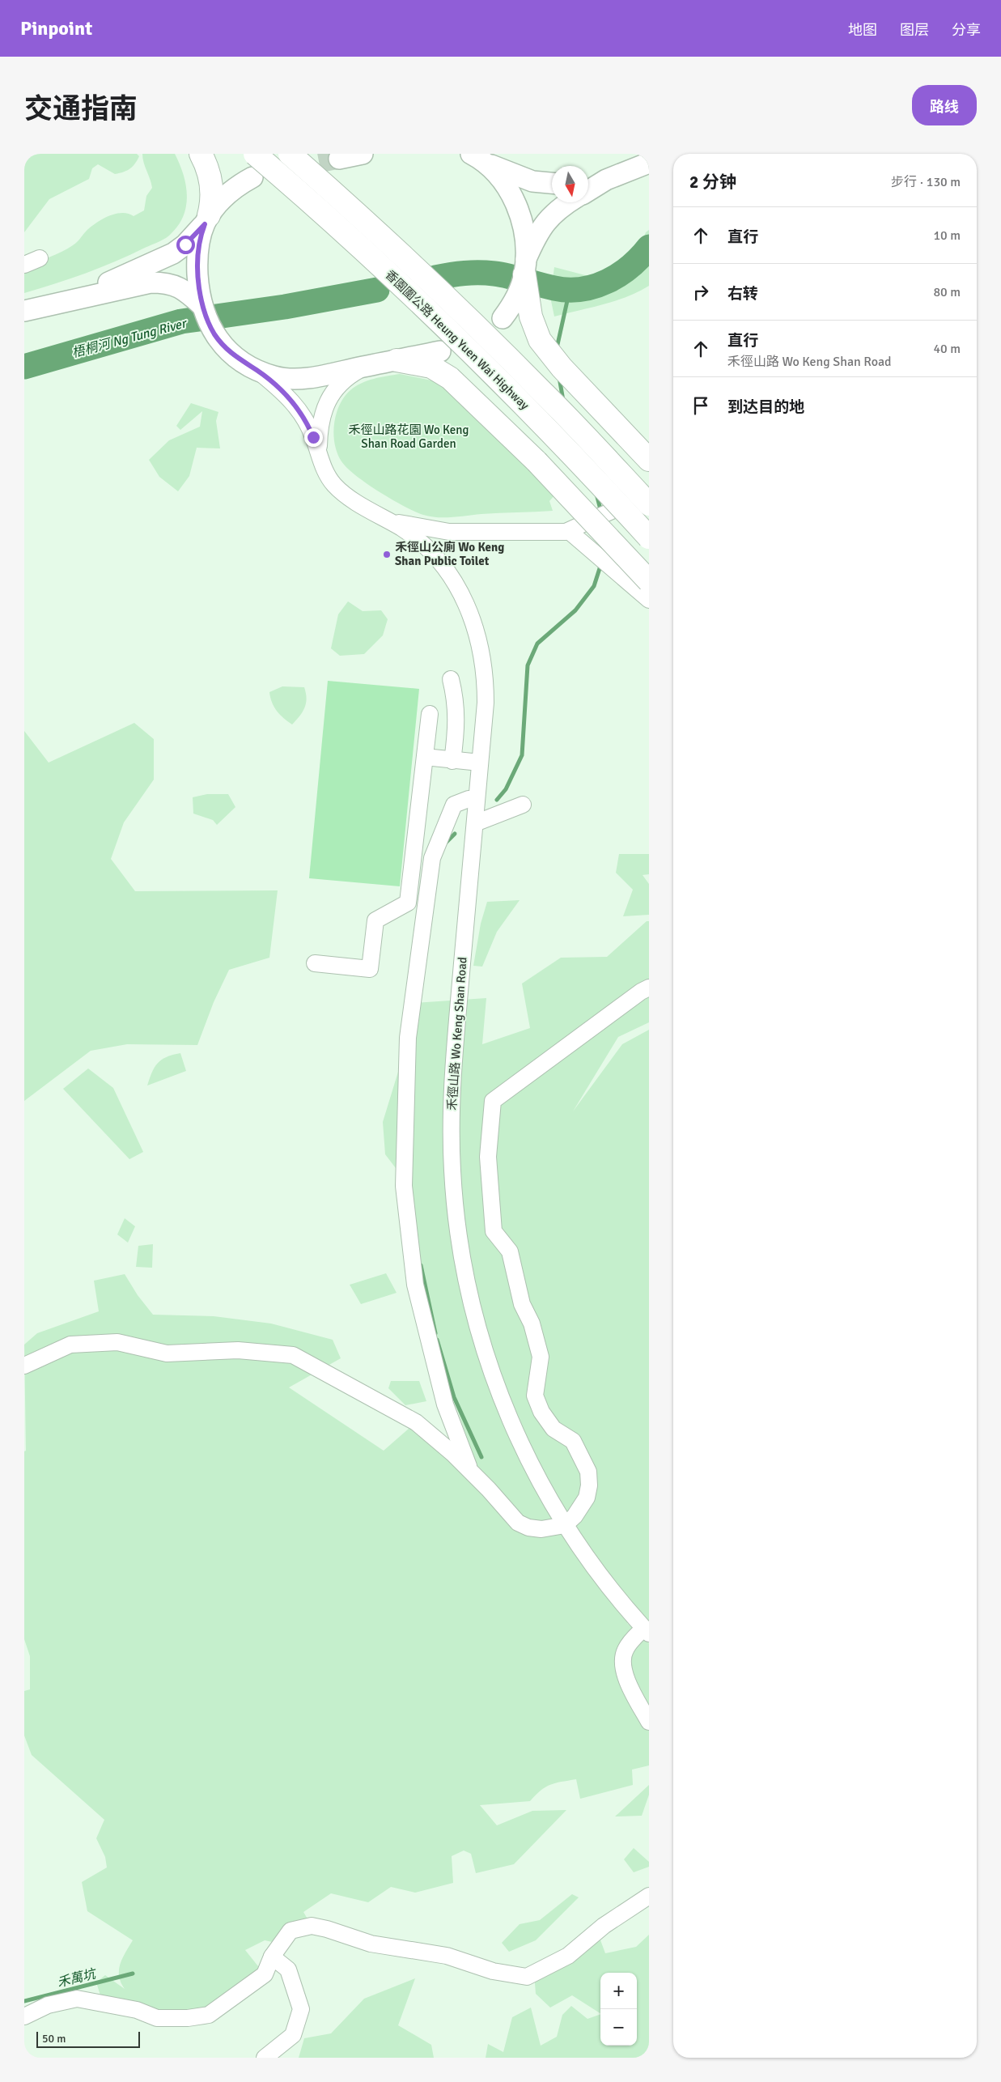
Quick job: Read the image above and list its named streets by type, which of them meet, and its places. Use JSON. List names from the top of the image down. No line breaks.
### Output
{"streets":{"highway":["香園圍公路 Heung Yuen Wai Highway"],"street":["禾徑山路 Wo Keng Shan Road"]},"water":["梧桐河 Ng Tung River","禾萬坑"],"parks":["禾徑山路花園 Wo Keng Shan Road Garden"],"places":["禾徑山公廁 Wo Keng Shan Public Toilet"],"scale_bar":"50 m","north":"bottom","page":{"header":"Pinpoint","nav":["地图","图层","分享"],"title":"交通指南","buttons":"路线","heading":["2 分钟","步行 · 130 m"],"list":[["直行","10 m"],["右转","80 m"],["直行","禾徑山路 Wo Keng Shan Road","40 m"],"到达目的地"],"map_buttons":["+","−"],"scale":"50 m"}}
